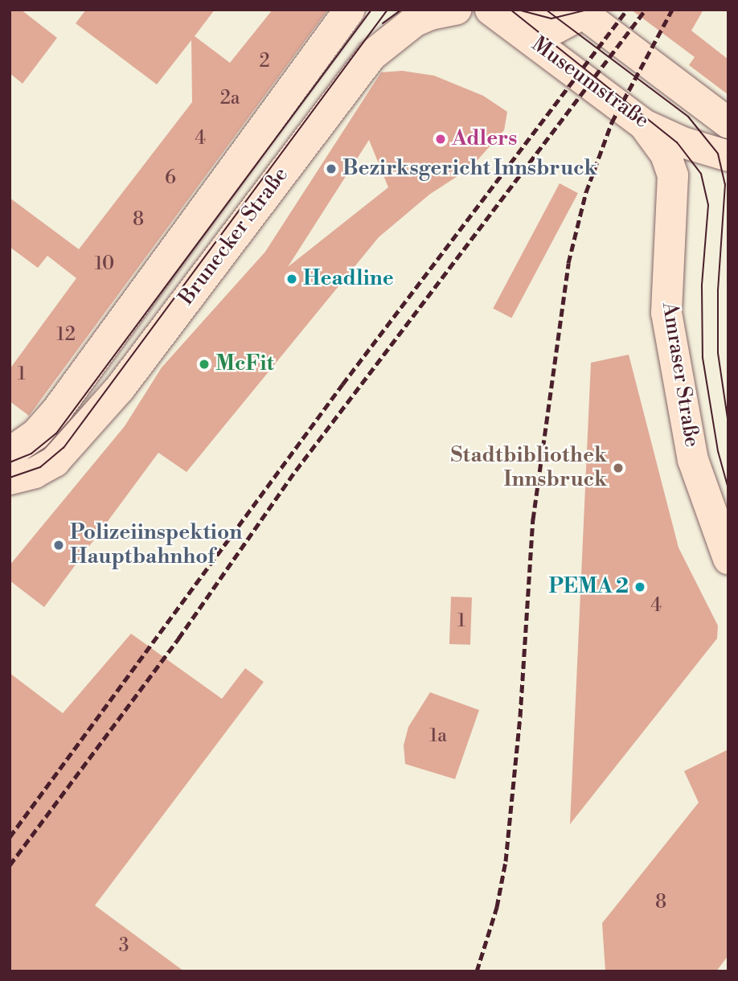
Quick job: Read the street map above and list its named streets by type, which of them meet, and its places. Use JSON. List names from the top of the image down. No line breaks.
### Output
{"streets":{"street":["Museumstraße","Brunecker Straße","Amraser Straße"]},"crossings":[["Museumstraße","Amraser Straße"]],"places":["Adlers","Bezirksgericht Innsbruck","Headline","McFit","Stadtbibliothek Innsbruck","Polizeiinspektion Hauptbahnhof","PEMA 2"],"house_numbers":["2","2a","4","6","8","10","12","1","4","1","1a","8","3"]}
